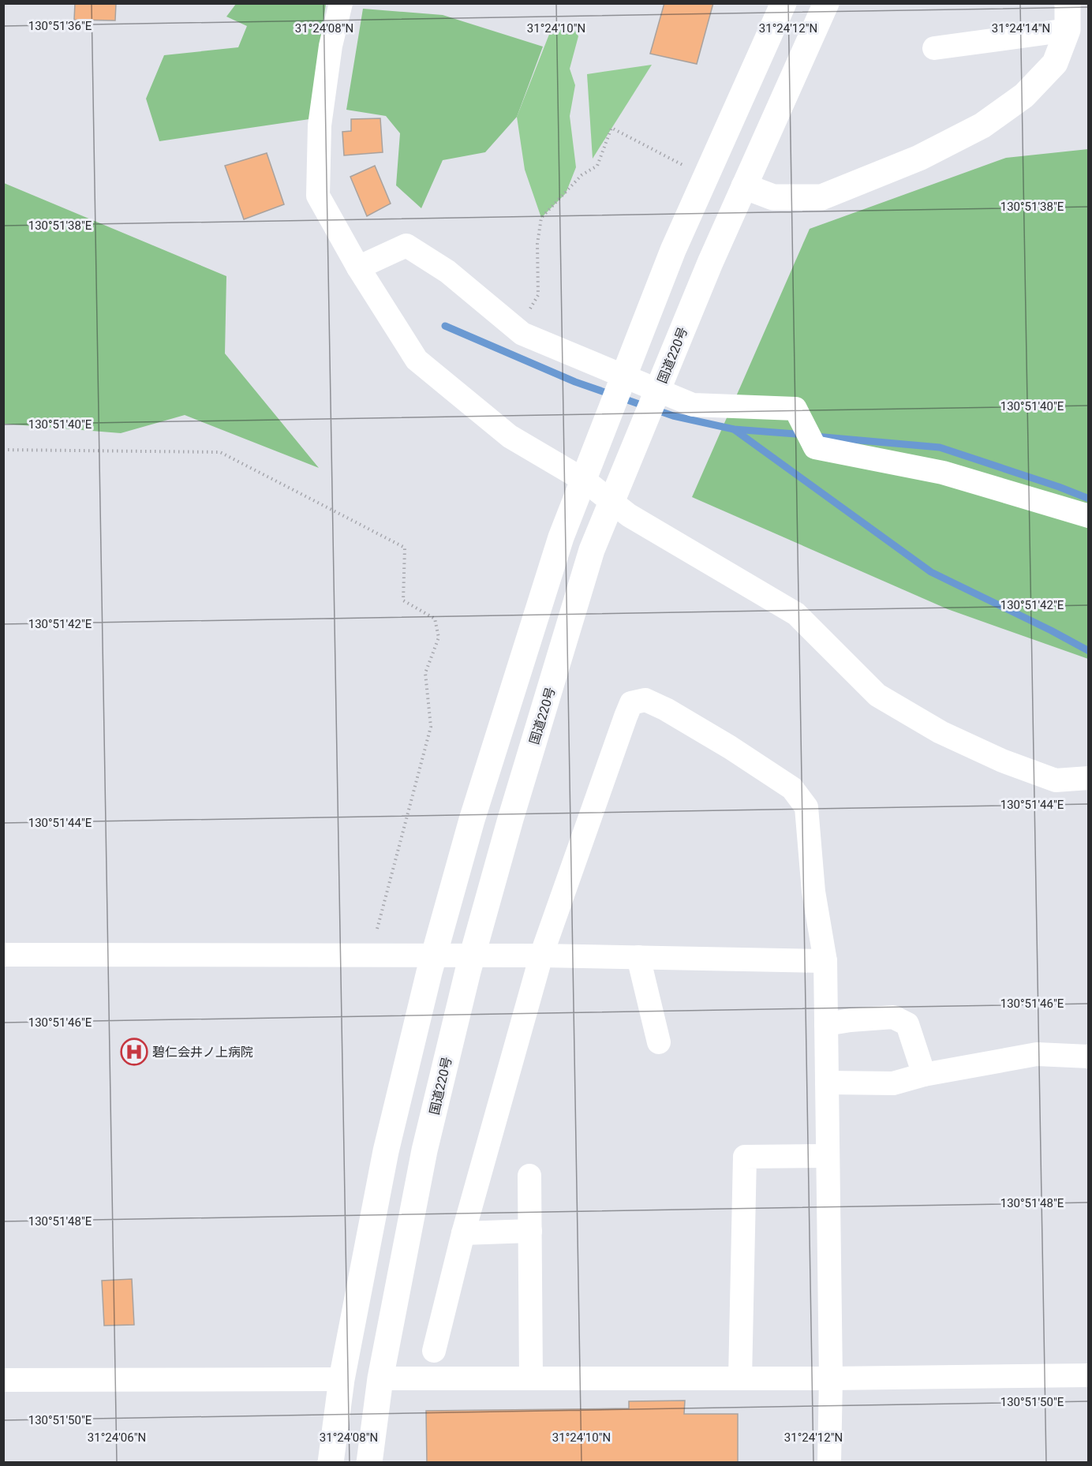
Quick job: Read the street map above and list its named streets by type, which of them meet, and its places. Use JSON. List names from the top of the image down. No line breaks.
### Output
{"streets":{"main road":["国道220号"]},"places":{"hospital":["碧仁会井ノ上病院"]},"coordinates":["130°51'36\"E","31°24'08\"N","31°24'10\"N","31°24'12\"N","31°24'14\"N","130°51'38\"E","130°51'40\"E","130°51'42\"E","130°51'44\"E","130°51'46\"E","130°51'48\"E","130°51'50\"E","31°24'06\"N"]}
